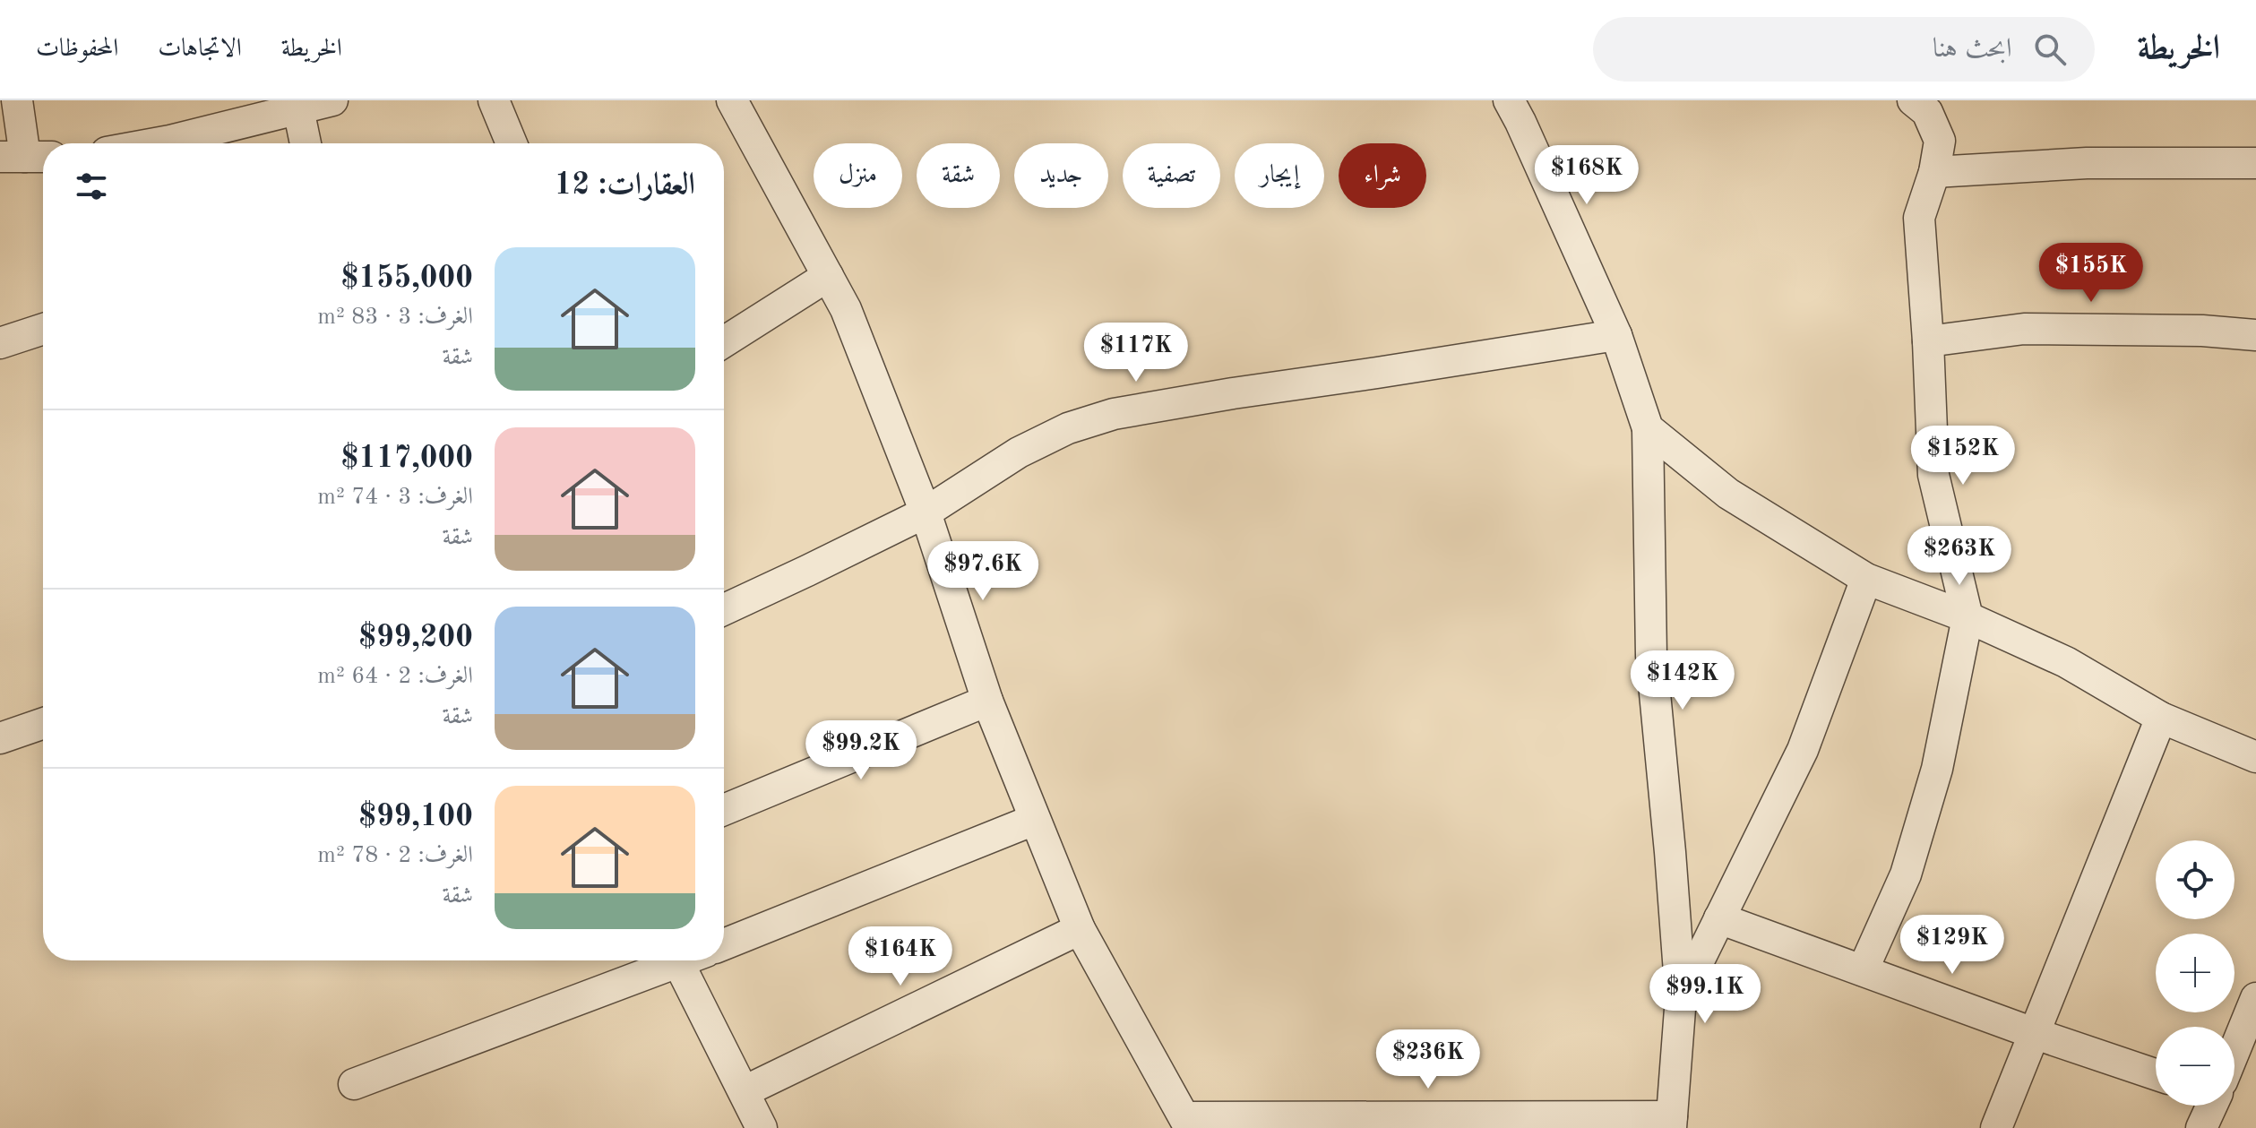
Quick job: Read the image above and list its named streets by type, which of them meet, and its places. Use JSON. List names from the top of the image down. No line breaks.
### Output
{"page":{"header":"الخريطة","search":"ابحث هنا","nav":["الخريطة","الاتجاهات","المحفوظات"],"chip":["شراء","إيجار","تصفية","جديد","شقة","منزل"],"heading":"العقارات: 12","price":["$168K","$155K","$117K","$152K","$263K","$97.6K","$142K","$99.2K","$129K","$164K","$99.1K","$236K"],"list":[{"name":"$155,000","note":"الغرف: 3 · 83 m² · شقة"},{"name":"$117,000","note":"الغرف: 3 · 74 m² · شقة"},{"name":"$99,200","note":"الغرف: 2 · 64 m² · شقة"},{"name":"$99,100","note":"الغرف: 2 · 78 m² · شقة"}],"map_buttons":["+","−"]}}
